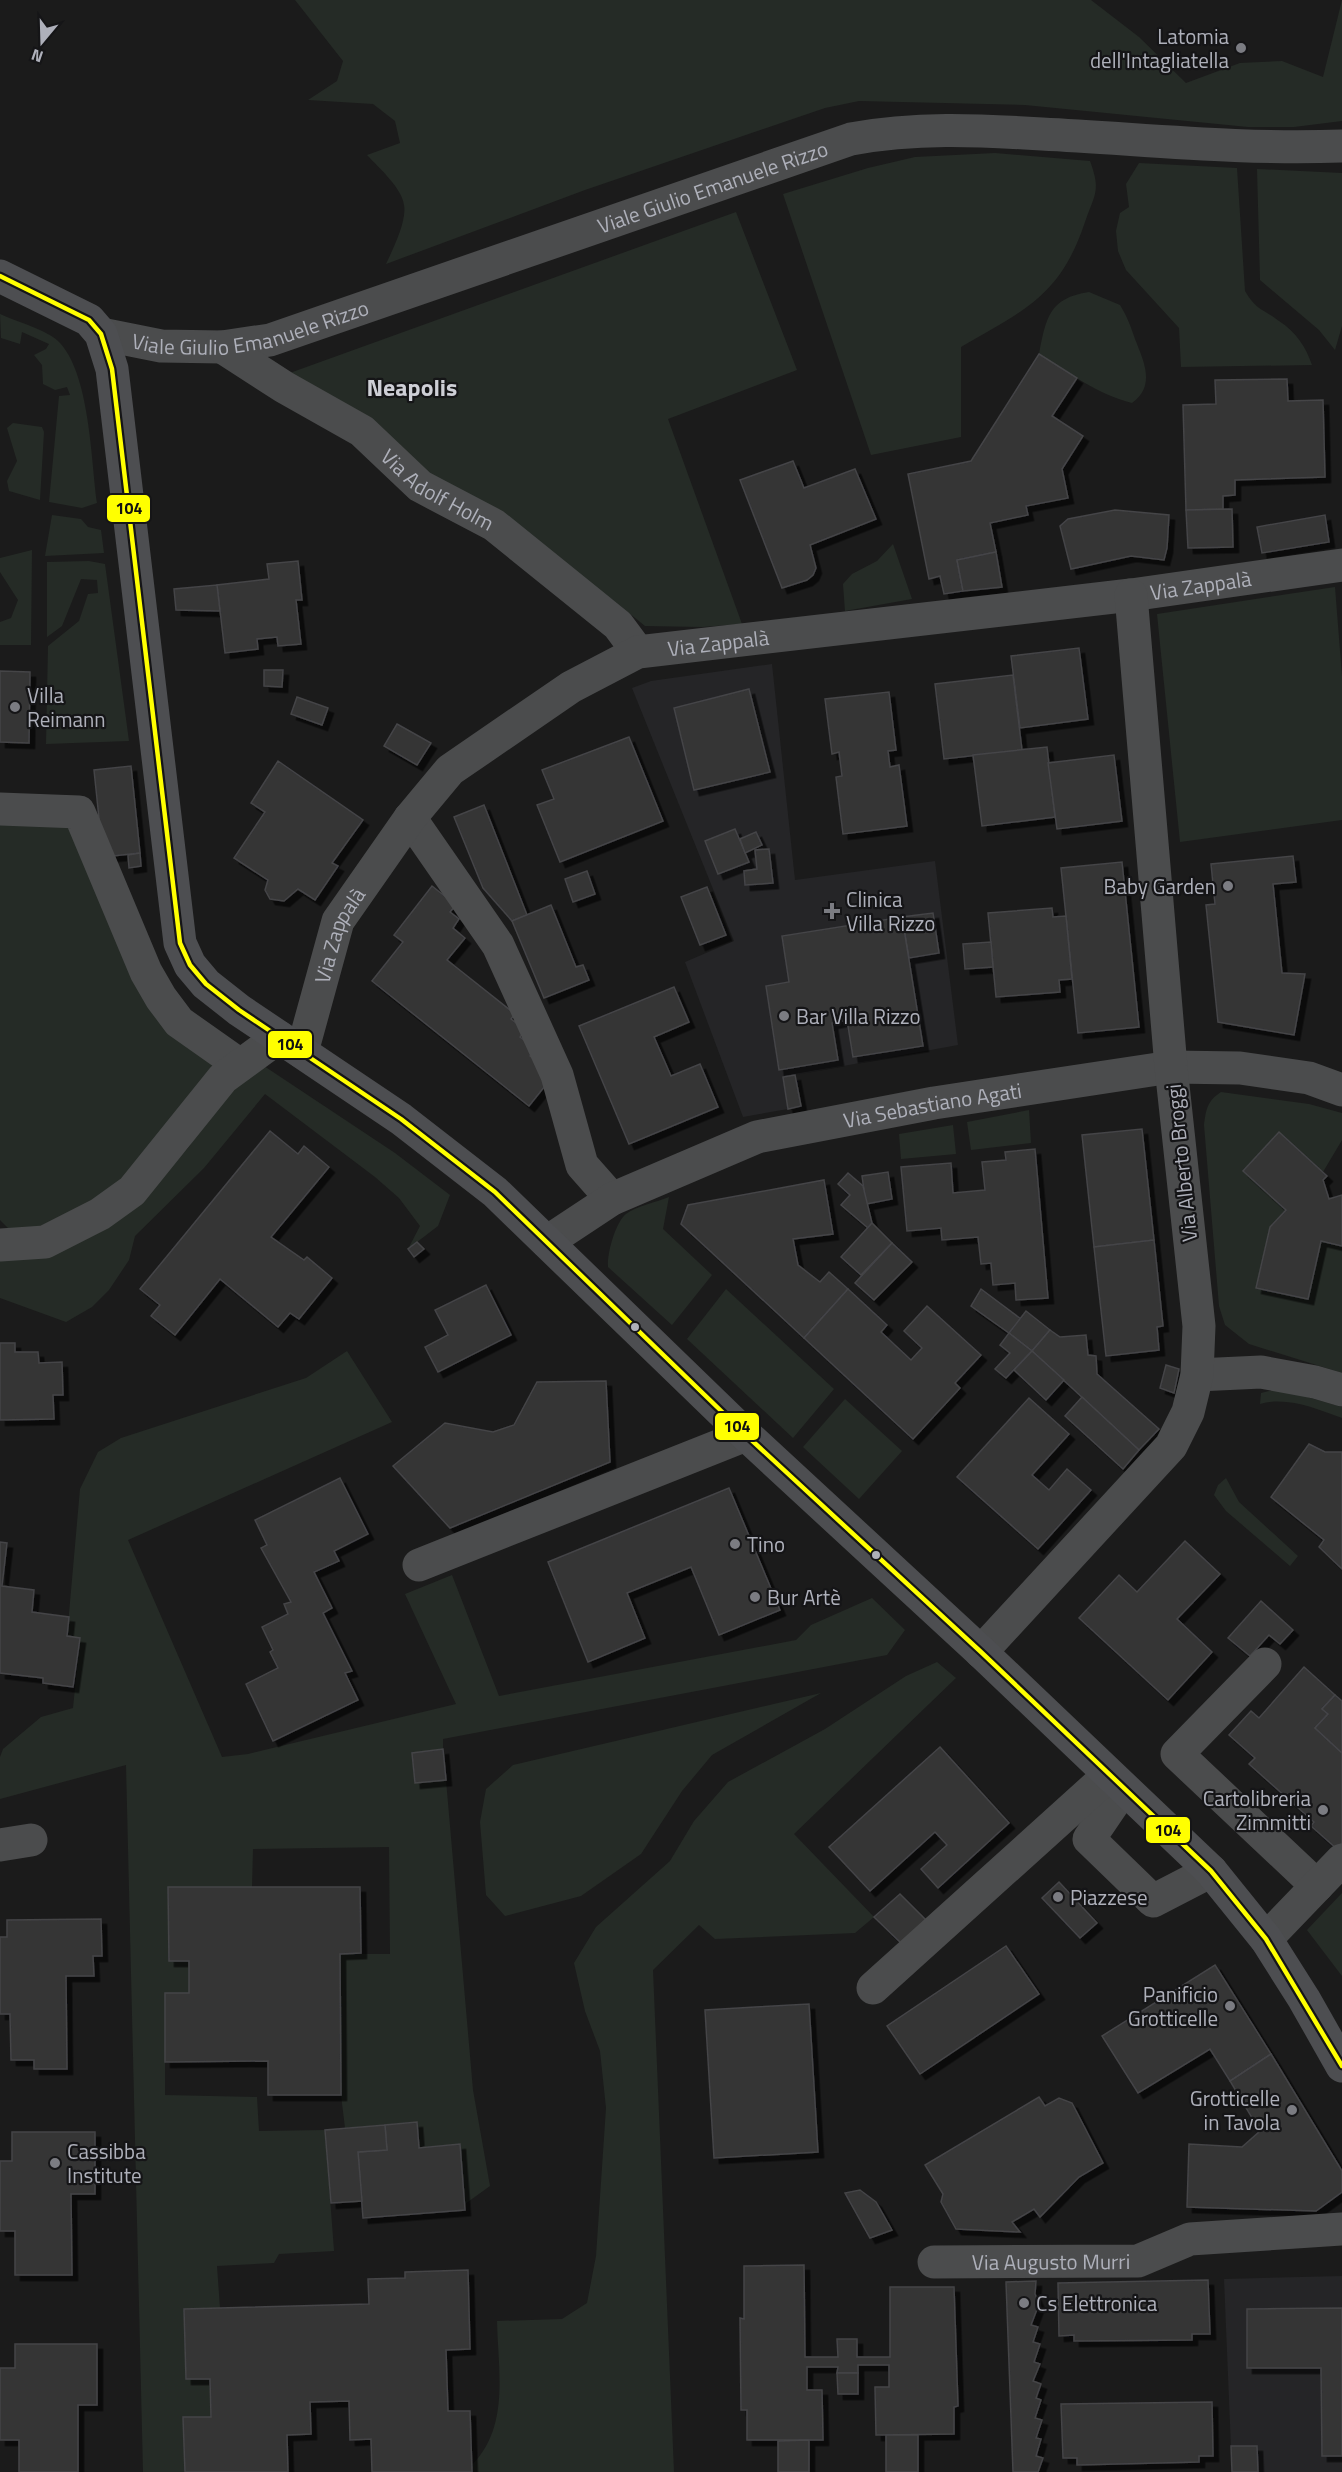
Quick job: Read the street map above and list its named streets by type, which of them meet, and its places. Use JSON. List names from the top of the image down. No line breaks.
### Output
{"streets":{"street":["Viale Giulio Emanuele Rizzo","Via Adolf Holm","Via Zappalà","Via Sebastiano Agati","Via Alberto Broggi","Via Augusto Murri"]},"crossings":[["Viale Giulio Emanuele Rizzo","Via Adolf Holm"],["Via Adolf Holm","Via Zappalà"],["Via Zappalà","Via Alberto Broggi"],["Via Sebastiano Agati","Via Alberto Broggi"]],"districts":["Neapolis"],"places":{"other":["Latomia dell'Intagliatella","Villa Reimann","Baby Garden","Bar Villa Rizzo","Tino","Bur Artè","Cartolibreria Zimmitti","Piazzese","Panificio Grotticelle","Grotticelle in Tavola","Cassibba Institute","Cs Elettronica"],"health":["Clinica Villa Rizzo"]},"lines":["transit line 104"],"north":"bottom"}
